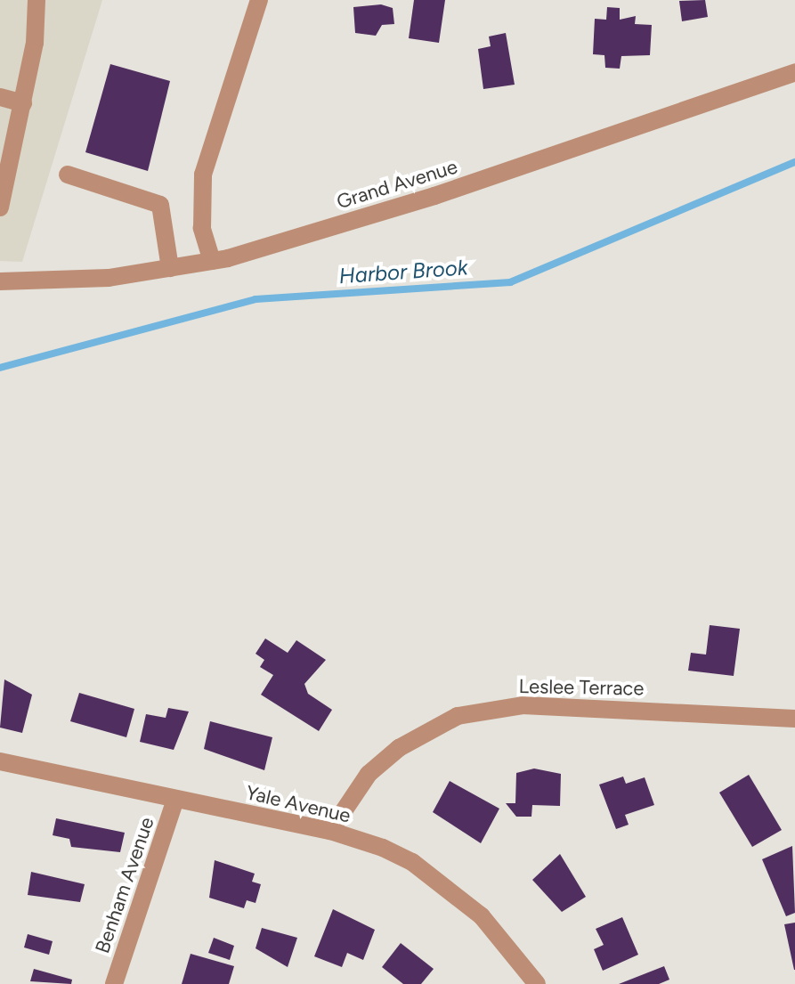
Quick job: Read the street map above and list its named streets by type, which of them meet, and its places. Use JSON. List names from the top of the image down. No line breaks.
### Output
{"streets":{"street":["Grand Avenue","Leslee Terrace","Yale Avenue","Benham Avenue"]},"crossings":[["Leslee Terrace","Yale Avenue"],["Yale Avenue","Benham Avenue"]],"water":["Harbor Brook"]}
